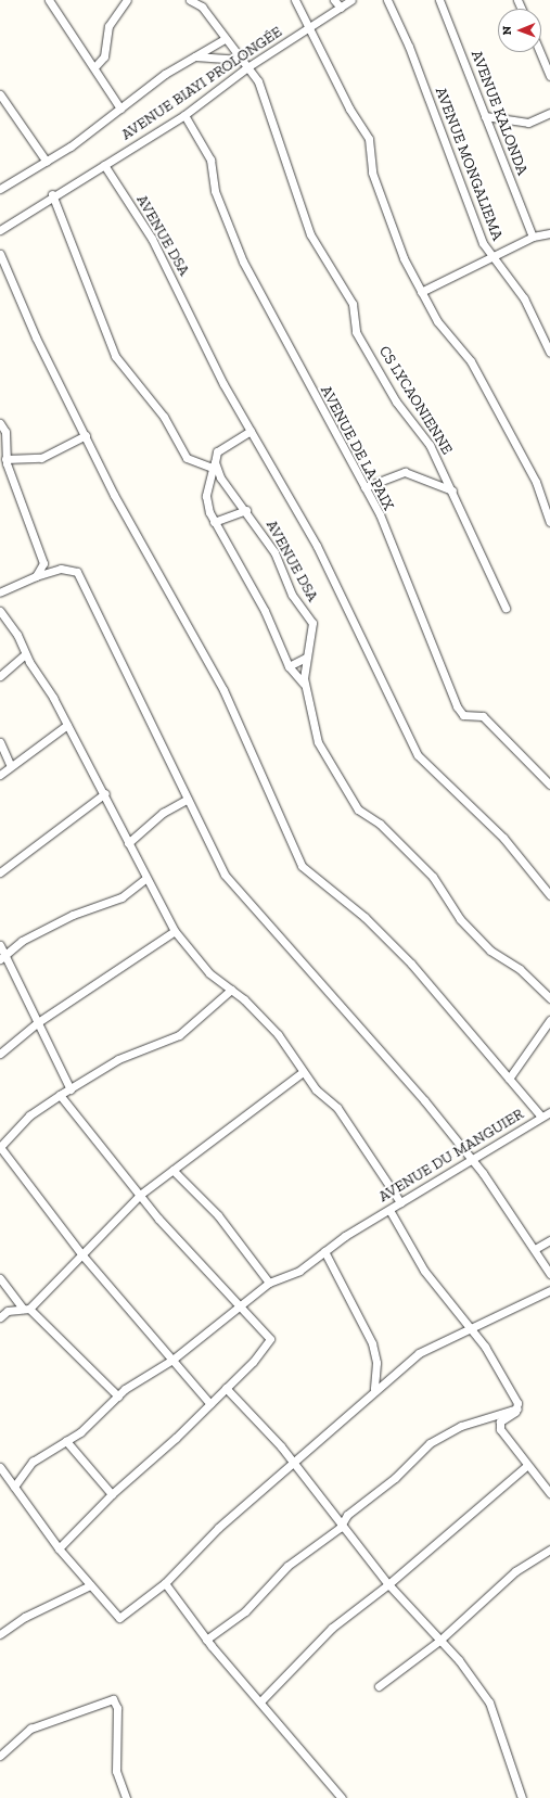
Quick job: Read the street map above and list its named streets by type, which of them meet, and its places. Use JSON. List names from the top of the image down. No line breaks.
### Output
{"streets":{"street":["AVENUE BIAYI PROLONGÉE","AVENUE KALONDA","AVENUE MONGALIEMA","AVENUE DSA","CS LYCAONIENNE","AVENUE DE LA PAIX","AVENUE DU MANGUIER"]},"crossings":[["AVENUE BIAYI PROLONGÉE","AVENUE DSA"],["AVENUE BIAYI PROLONGÉE","CS LYCAONIENNE"],["AVENUE BIAYI PROLONGÉE","AVENUE DE LA PAIX"]],"north":"left"}
